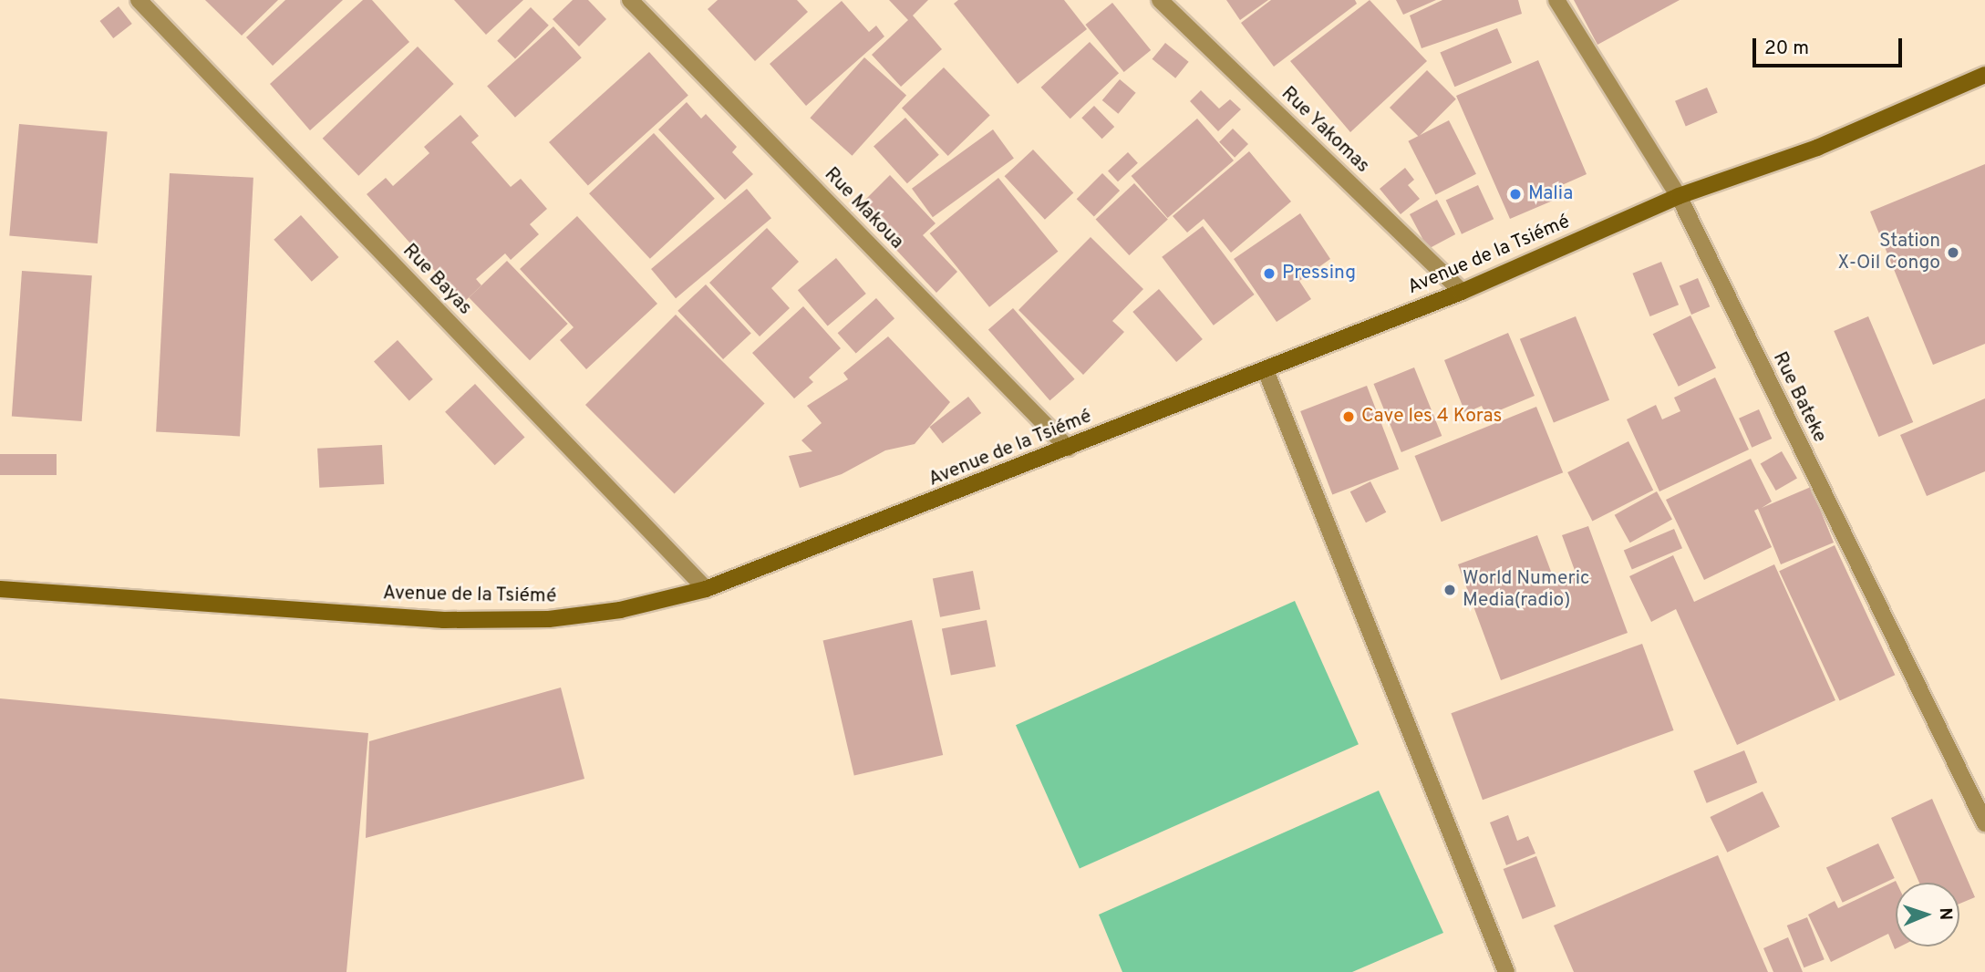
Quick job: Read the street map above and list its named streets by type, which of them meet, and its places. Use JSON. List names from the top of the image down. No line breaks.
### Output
{"streets":{"main road":["Avenue de la Tsiémé"],"street":["Rue Yakomas","Rue Makoua","Rue Bayas","Rue Bateke"]},"crossings":[["Rue Yakomas","Avenue de la Tsiémé"],["Rue Makoua","Avenue de la Tsiémé"],["Avenue de la Tsiémé","Rue Bayas"],["Avenue de la Tsiémé","Rue Bateke"]],"places":["Malia","Station X-Oil Congo","Pressing","Cave les 4 Koras","World Numeric Media(radio)"],"scale_bar":"20 m","north":"right"}
